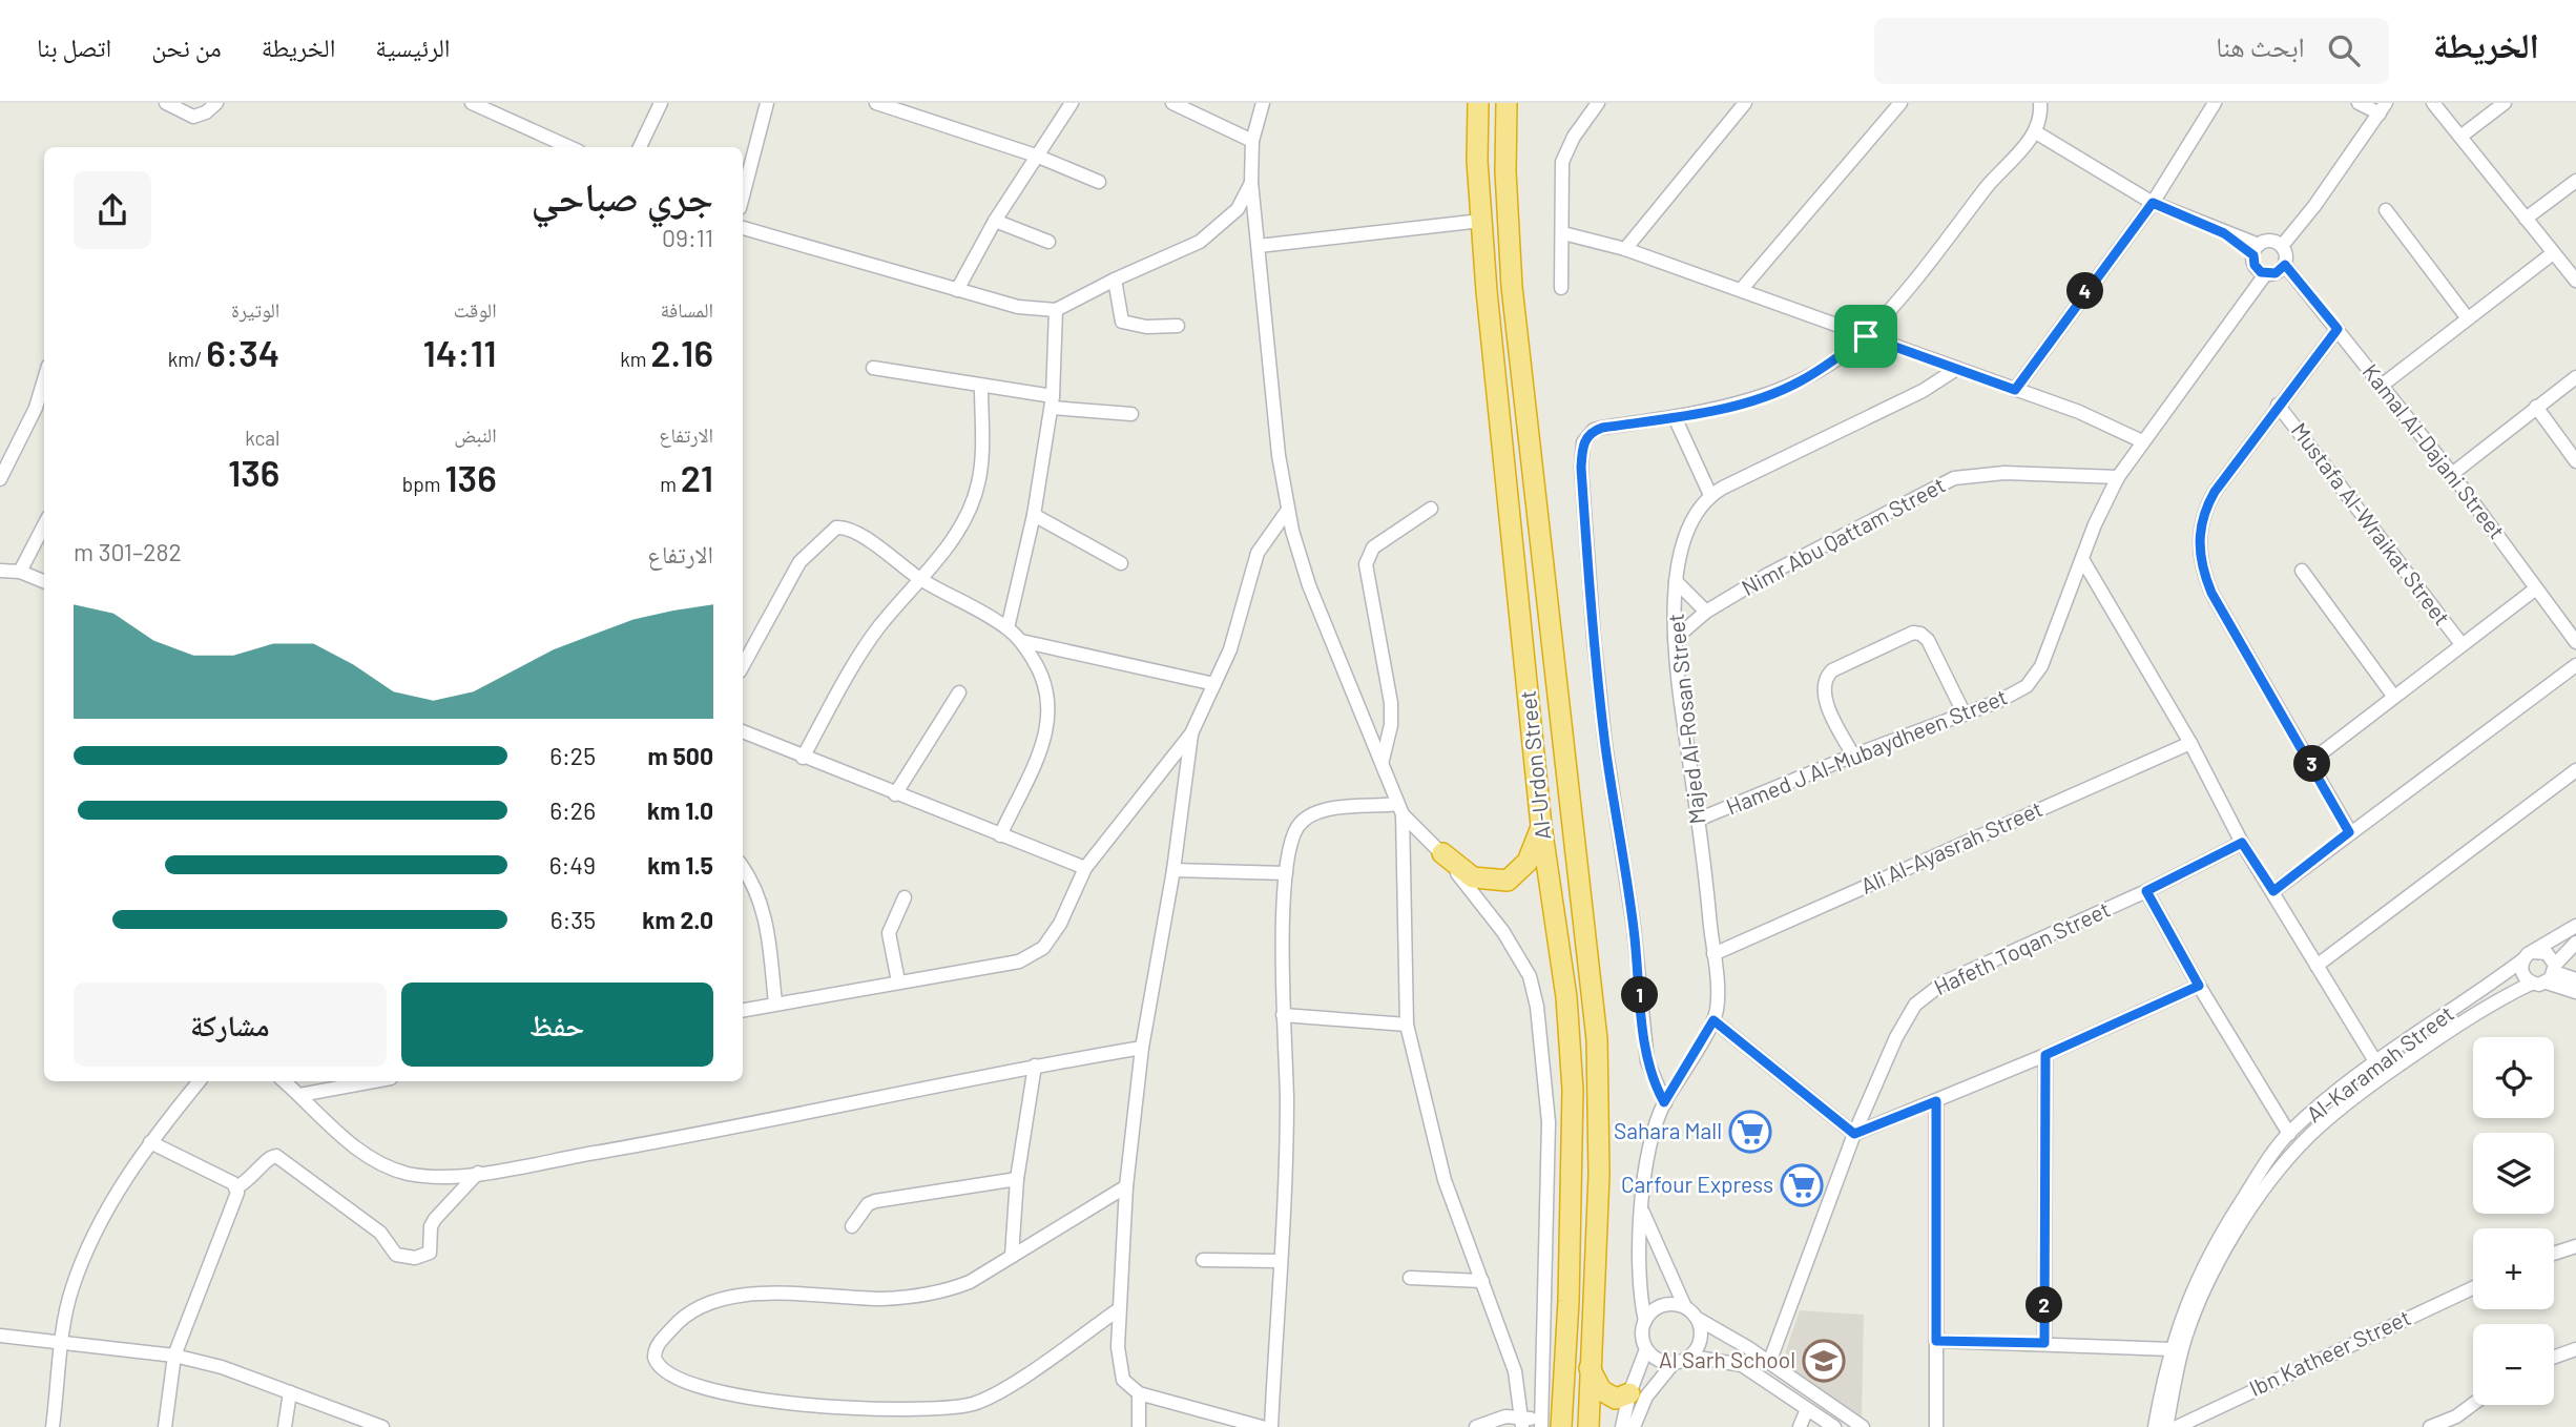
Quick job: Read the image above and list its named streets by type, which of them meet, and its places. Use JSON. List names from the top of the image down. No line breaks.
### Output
{"streets":{"highway":["Al-Urdon Street"],"street":["Kamal Al-Dajani Street","Mustafa Al-Wraikat Street","Nimr Abu Qattam Street","Majed Al-Rosan Street","Hamed J Al-Mubaydheen Street","Ali Al-Ayasrah Street","Hafeth Toqan Street","Al-Karamah Street","Ibn Katheer Street"]},"crossings":[["Kamal Al-Dajani Street","Hamed J Al-Mubaydheen Street"],["Nimr Abu Qattam Street","Majed Al-Rosan Street"],["Nimr Abu Qattam Street","Hamed J Al-Mubaydheen Street"],["Majed Al-Rosan Street","Hamed J Al-Mubaydheen Street"],["Majed Al-Rosan Street","Ali Al-Ayasrah Street"]],"places":{"supermarket":["Sahara Mall","Carfour Express"],"school or university":["Al Sarh School"]},"page":{"header":"الخريطة","search":"ابحث هنا","nav":["الرئيسية","الخريطة","من نحن","اتصل بنا"],"heading":["جري صباحي","09:11"],"pins":["4","3","1","2"],"stats":[["المسافة","2.16 km"],["الوقت","14:11"],["الوتيرة","6:34 /km"],["الارتفاع","21 m"],["النبض","136 bpm"],["kcal","136"]],"chart":["الارتفاع","282–301 m"],"list":[{"name":"500 m","note":"6:25"},{"name":"1.0 km","note":"6:26"},{"name":"1.5 km","note":"6:49"},{"name":"2.0 km","note":"6:35"}],"buttons":["حفظ","مشاركة"],"map_buttons":["+","−"]}}
